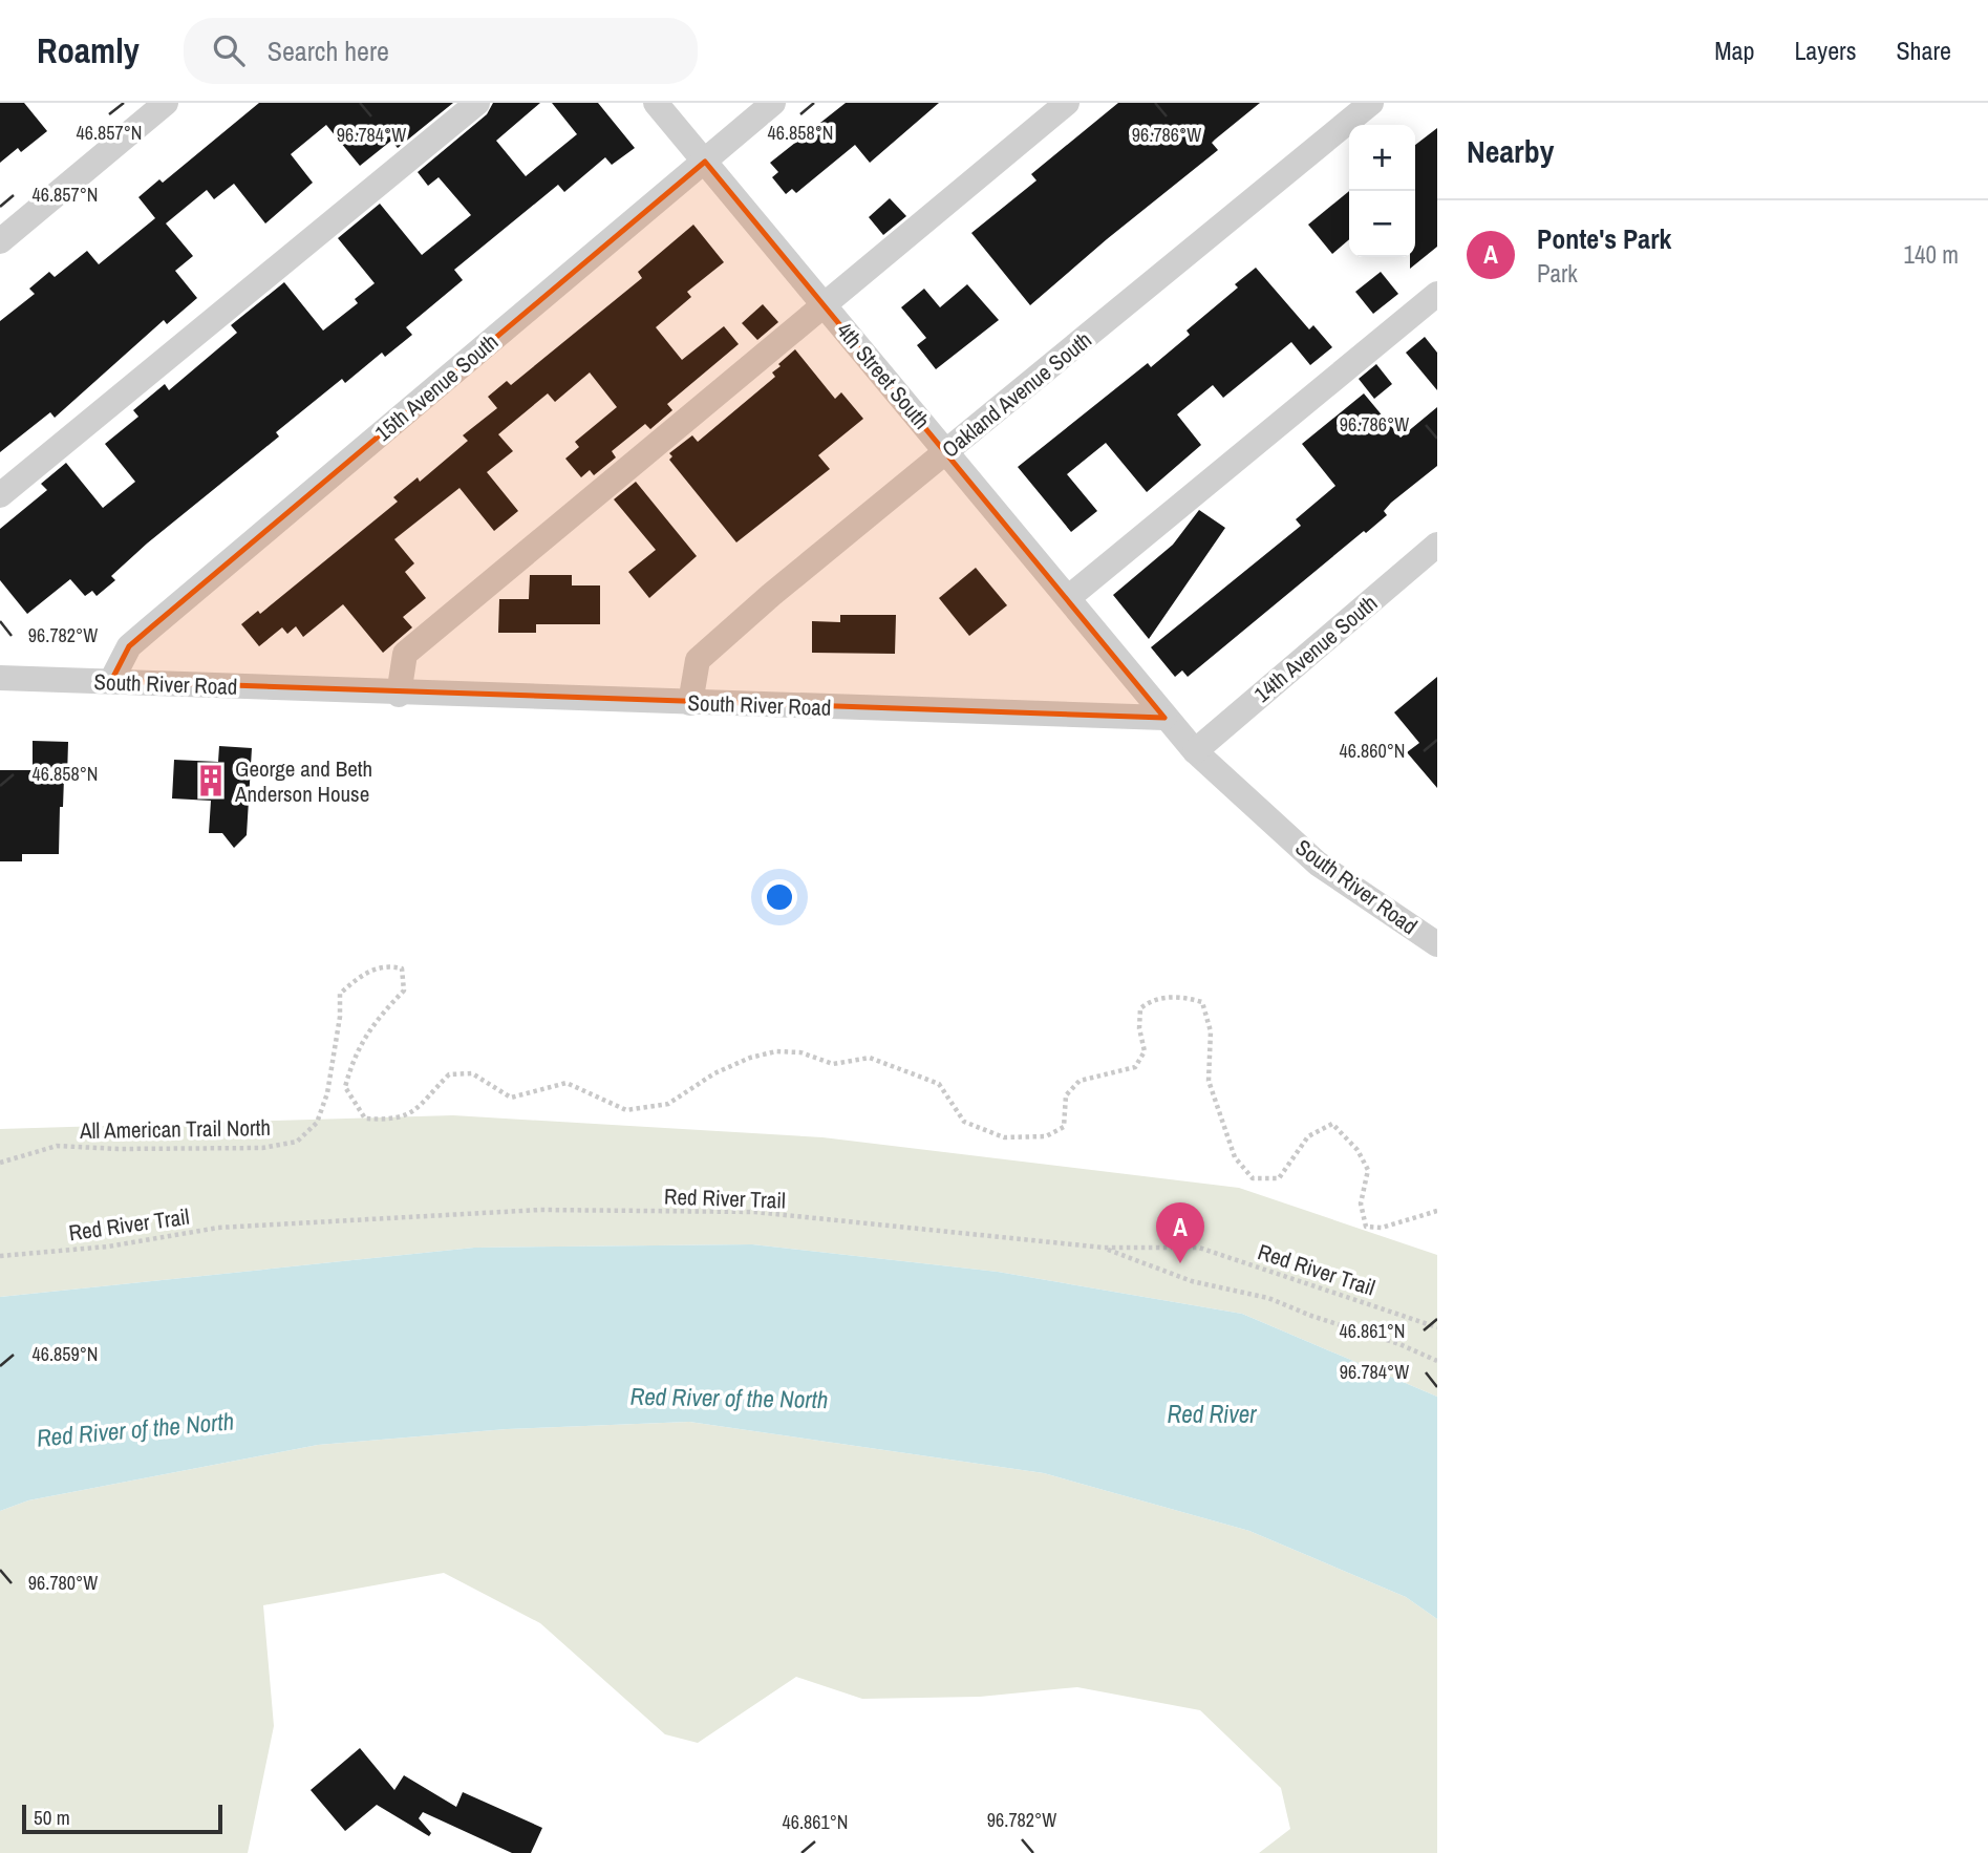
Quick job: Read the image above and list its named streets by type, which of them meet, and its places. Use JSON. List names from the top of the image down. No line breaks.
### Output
{"streets":{"street":["4th Street South","15th Avenue South","Oakland Avenue South","14th Avenue South","South River Road"],"path":["All American Trail North","Red River Trail"]},"crossings":[["4th Street South","15th Avenue South"],["4th Street South","Oakland Avenue South"],["4th Street South","South River Road"],["15th Avenue South","South River Road"],["Oakland Avenue South","South River Road"],["14th Avenue South","South River Road"]],"water":["Red River of the North","Red River"],"places":{"building":["George and Beth Anderson House"]},"scale_bar":"50 m","page":{"header":"Roamly","search":"Search here","nav":["Map","Layers","Share"],"heading":"Nearby","map_buttons":["+","−"],"list":[{"mark":"A","name":"Ponte's Park","note":"Park","value":"140 m"}],"pins":"A","scale":"50 m"},"coordinates":["46.857°N","46.858°N","96.784°W","96.786°W","96.782°W","46.860°N","46.861°N","46.859°N","96.780°W"]}
